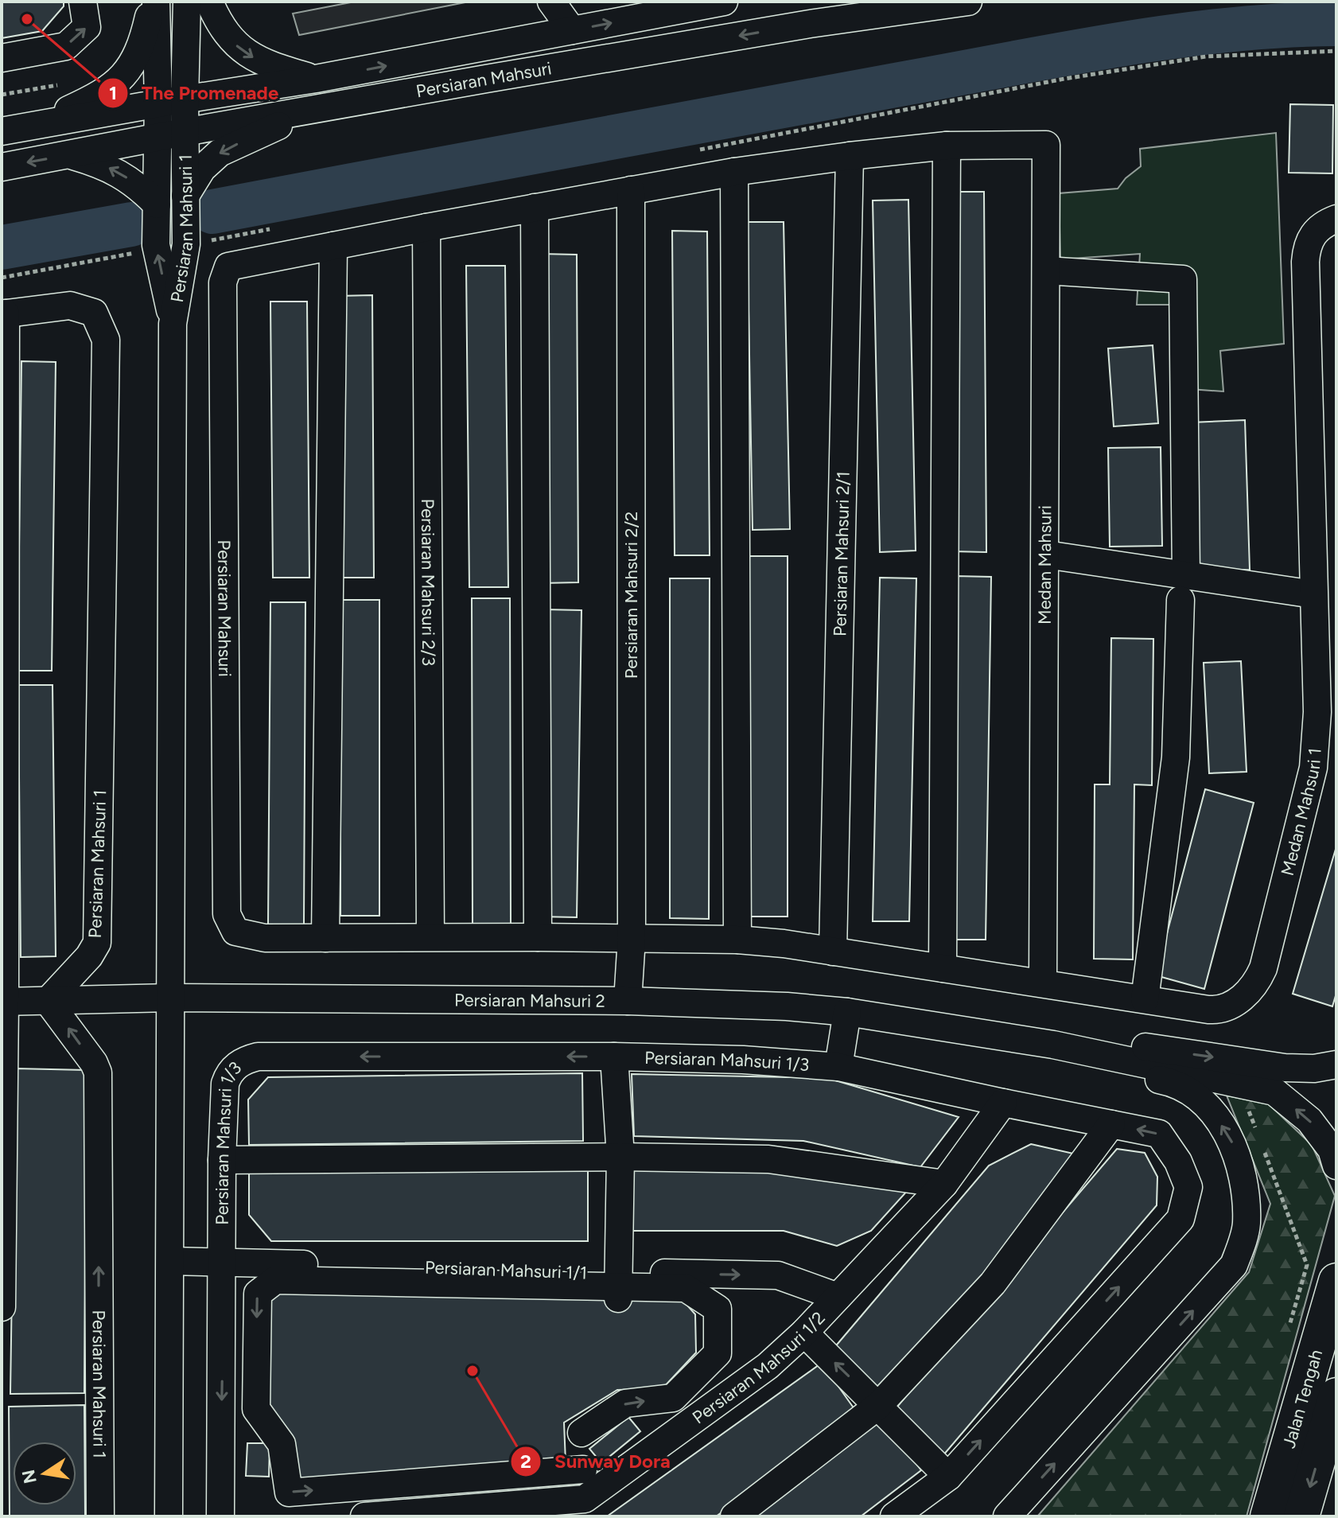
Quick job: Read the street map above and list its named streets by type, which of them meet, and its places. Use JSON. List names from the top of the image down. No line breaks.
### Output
{"streets":{"main road":["Jalan Tengah"],"street":["Persiaran Mahsuri","Persiaran Mahsuri 1","Persiaran Mahsuri 2/1","Medan Mahsuri","Persiaran Mahsuri 2/3","Persiaran Mahsuri 2/2","Medan Mahsuri 1","Persiaran Mahsuri 2","Persiaran Mahsuri 1/3","Persiaran Mahsuri 1/1","Persiaran Mahsuri 1/2"]},"crossings":[["Persiaran Mahsuri","Persiaran Mahsuri 1"],["Persiaran Mahsuri 1","Persiaran Mahsuri 2"],["Persiaran Mahsuri 1","Persiaran Mahsuri 1/1"],["Persiaran Mahsuri 2/2","Persiaran Mahsuri 2"],["Persiaran Mahsuri 1/3","Persiaran Mahsuri 1/1"],["Persiaran Mahsuri 1/3","Persiaran Mahsuri 1/2"],["Persiaran Mahsuri 1/1","Persiaran Mahsuri 1/2"]],"places":["The Promenade","Sunway Dora"],"north":"left"}
